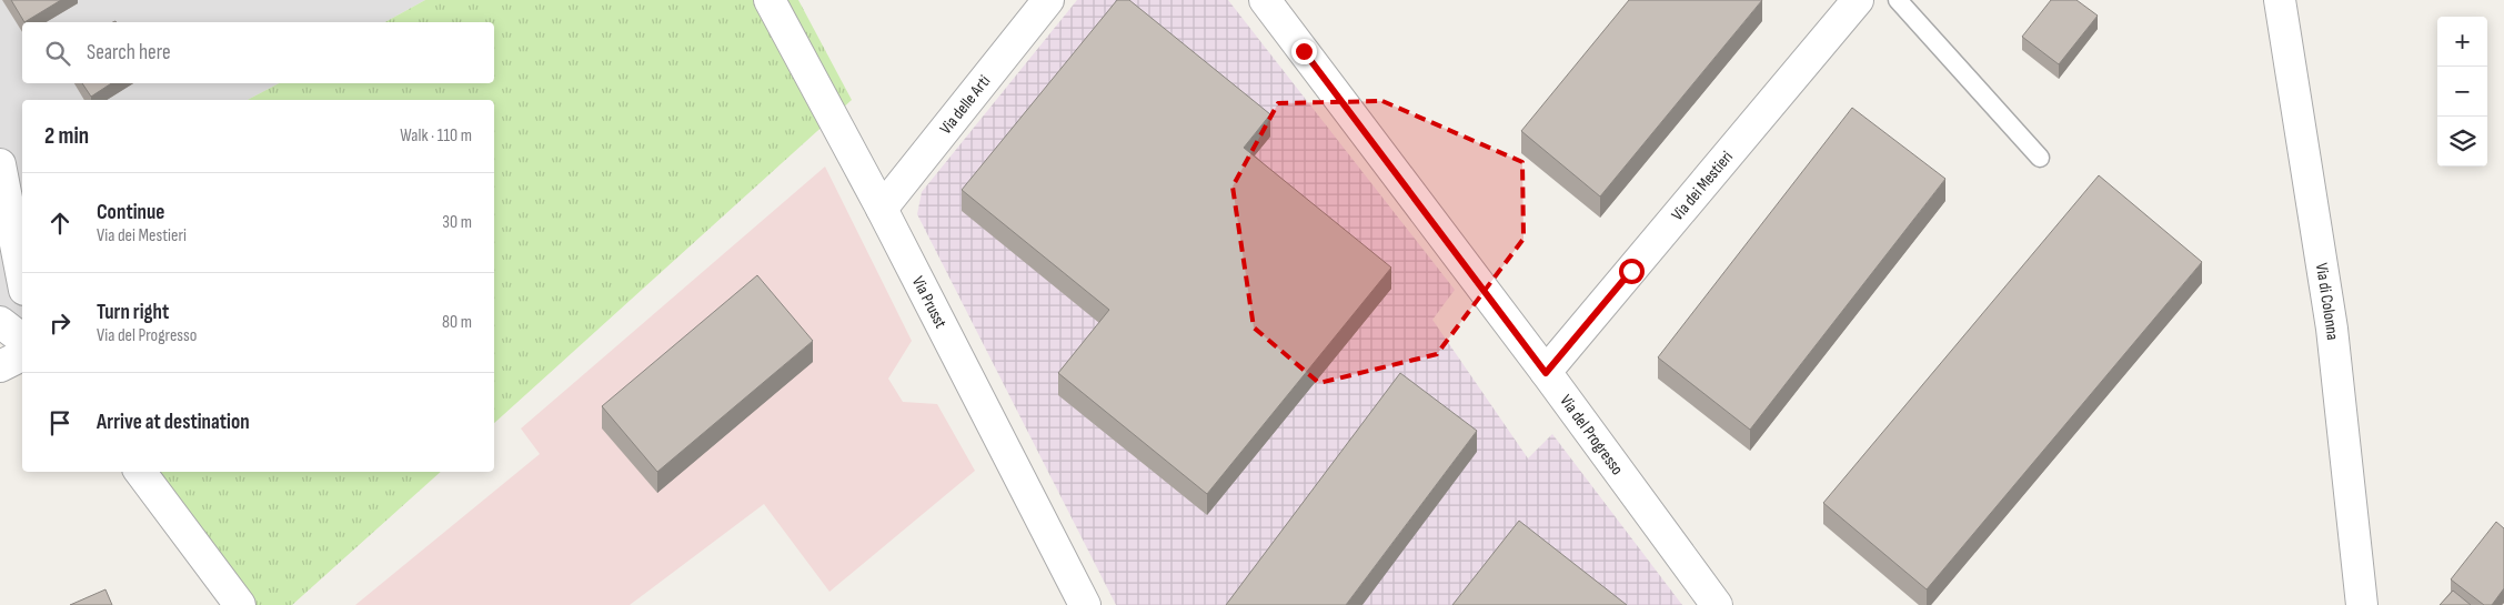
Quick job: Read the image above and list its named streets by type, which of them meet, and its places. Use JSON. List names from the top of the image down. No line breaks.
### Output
{"streets":{"street":["Via delle Arti","Via dei Mestieri","Via Prusst","Via di Colonna","Via del Progresso"]},"crossings":[["Via delle Arti","Via Prusst"],["Via dei Mestieri","Via del Progresso"]],"page":{"map_buttons":["+","−"],"search":"Search here","heading":["2 min","Walk · 110 m"],"list":[["Continue","Via dei Mestieri","30 m"],["Turn right","Via del Progresso","80 m"],"Arrive at destination"]}}
